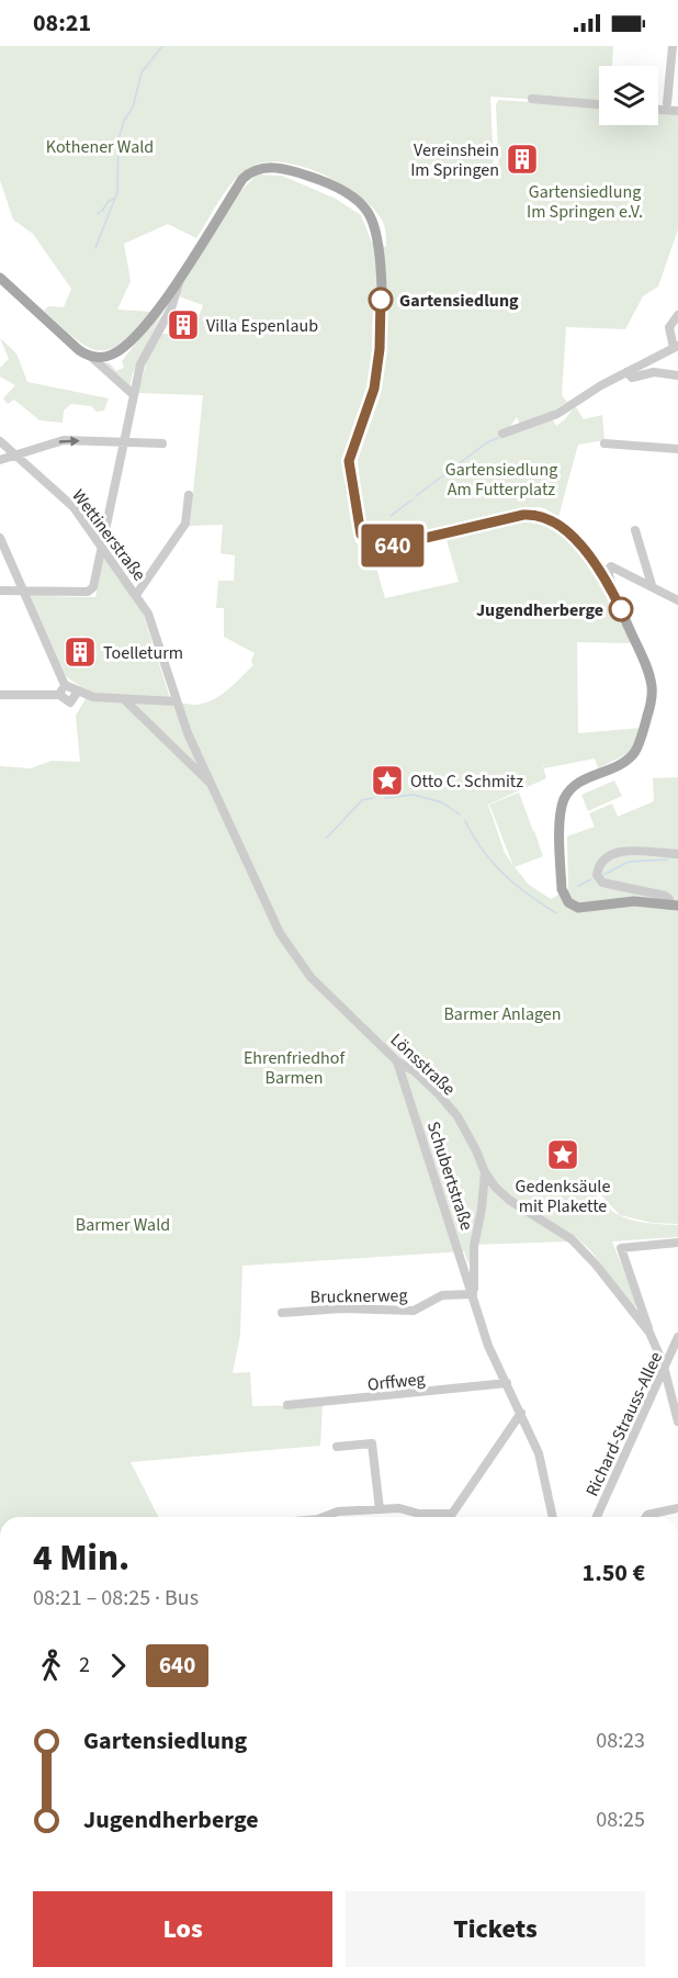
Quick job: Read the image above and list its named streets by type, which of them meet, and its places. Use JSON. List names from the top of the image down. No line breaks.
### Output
{"streets":{"street":["Wettinerstraße","Lönsstraße","Schubertstraße","Brucknerweg","Orffweg","Richard-Strauss-Allee"]},"crossings":[["Wettinerstraße","Lönsstraße"],["Lönsstraße","Schubertstraße"],["Lönsstraße","Richard-Strauss-Allee"],["Schubertstraße","Brucknerweg"],["Schubertstraße","Orffweg"]],"parks":["Kothener Wald","Gartensiedlung Im Springen e.V.","Gartensiedlung Am Futterplatz","Barmer Anlagen","Ehrenfriedhof Barmen","Barmer Wald"],"places":{"building":["Vereinshein Im Springen","Villa Espenlaub","Toelleturm"],"other":["Gartensiedlung","Jugendherberge"],"place":["Otto C. Schmitz","Gedenksäule mit Plakette"]},"lines":["bus line 640"],"page":{"status":"08:21","on_map":"640","heading":["4 Min.","08:21 – 08:25 · Bus","1.50 €"],"legs":["2","640"],"list":[{"name":"Gartensiedlung","value":"08:23"},{"name":"Jugendherberge","value":"08:25"}],"buttons":["Los","Tickets"]}}
